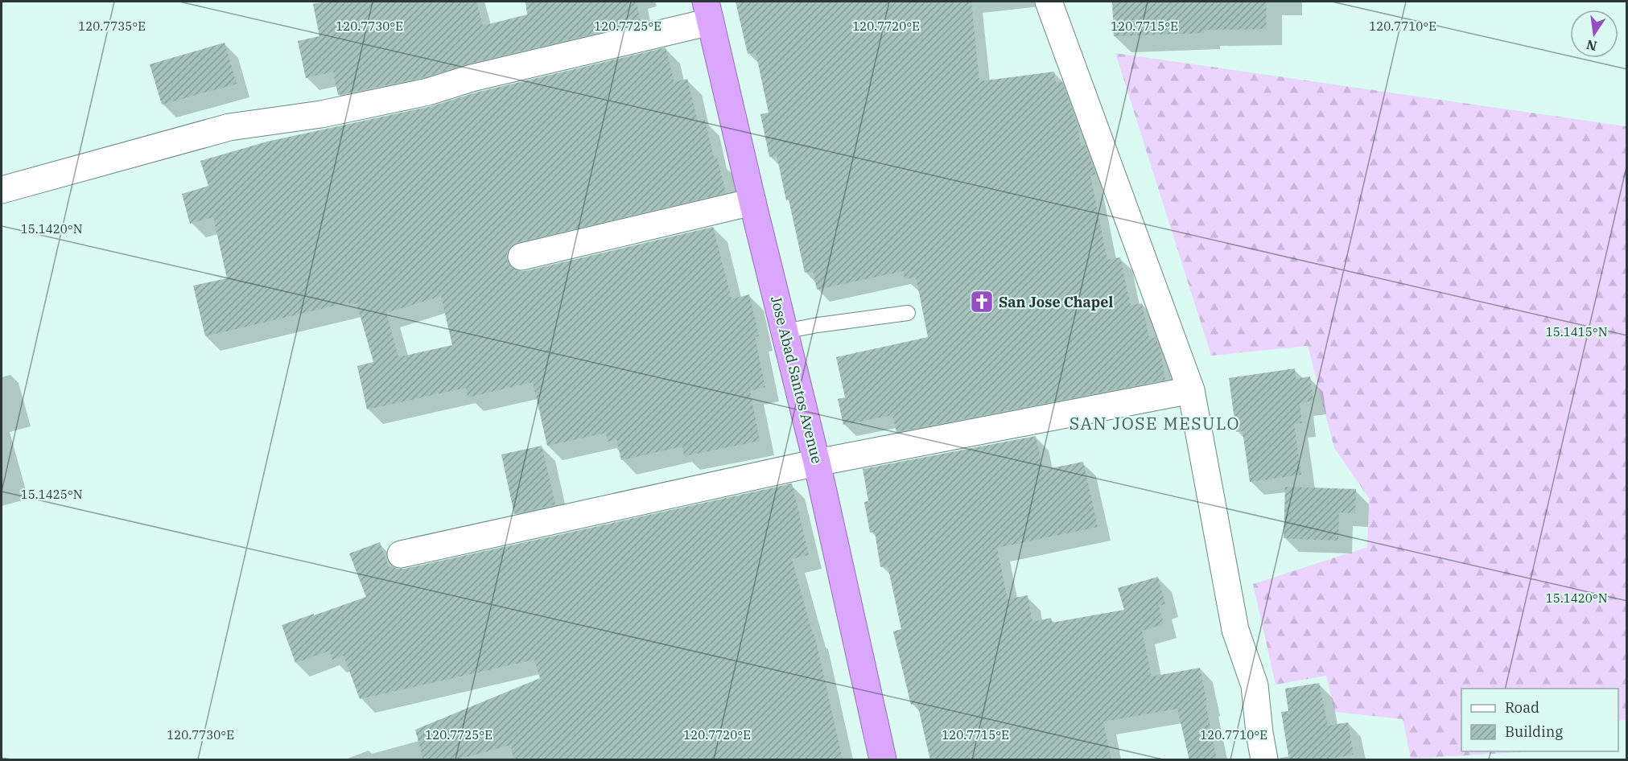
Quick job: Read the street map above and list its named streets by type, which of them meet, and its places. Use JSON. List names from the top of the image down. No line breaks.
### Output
{"streets":{"highway":["Jose Abad Santos Avenue"]},"districts":["SAN JOSE MESULO"],"places":{"church":["San Jose Chapel"]},"legend":["Road","Building"],"north":"bottom","coordinates":["120.7735°E","120.7730°E","120.7725°E","120.7720°E","120.7715°E","120.7710°E","15.1420°N","15.1415°N","15.1425°N"]}
